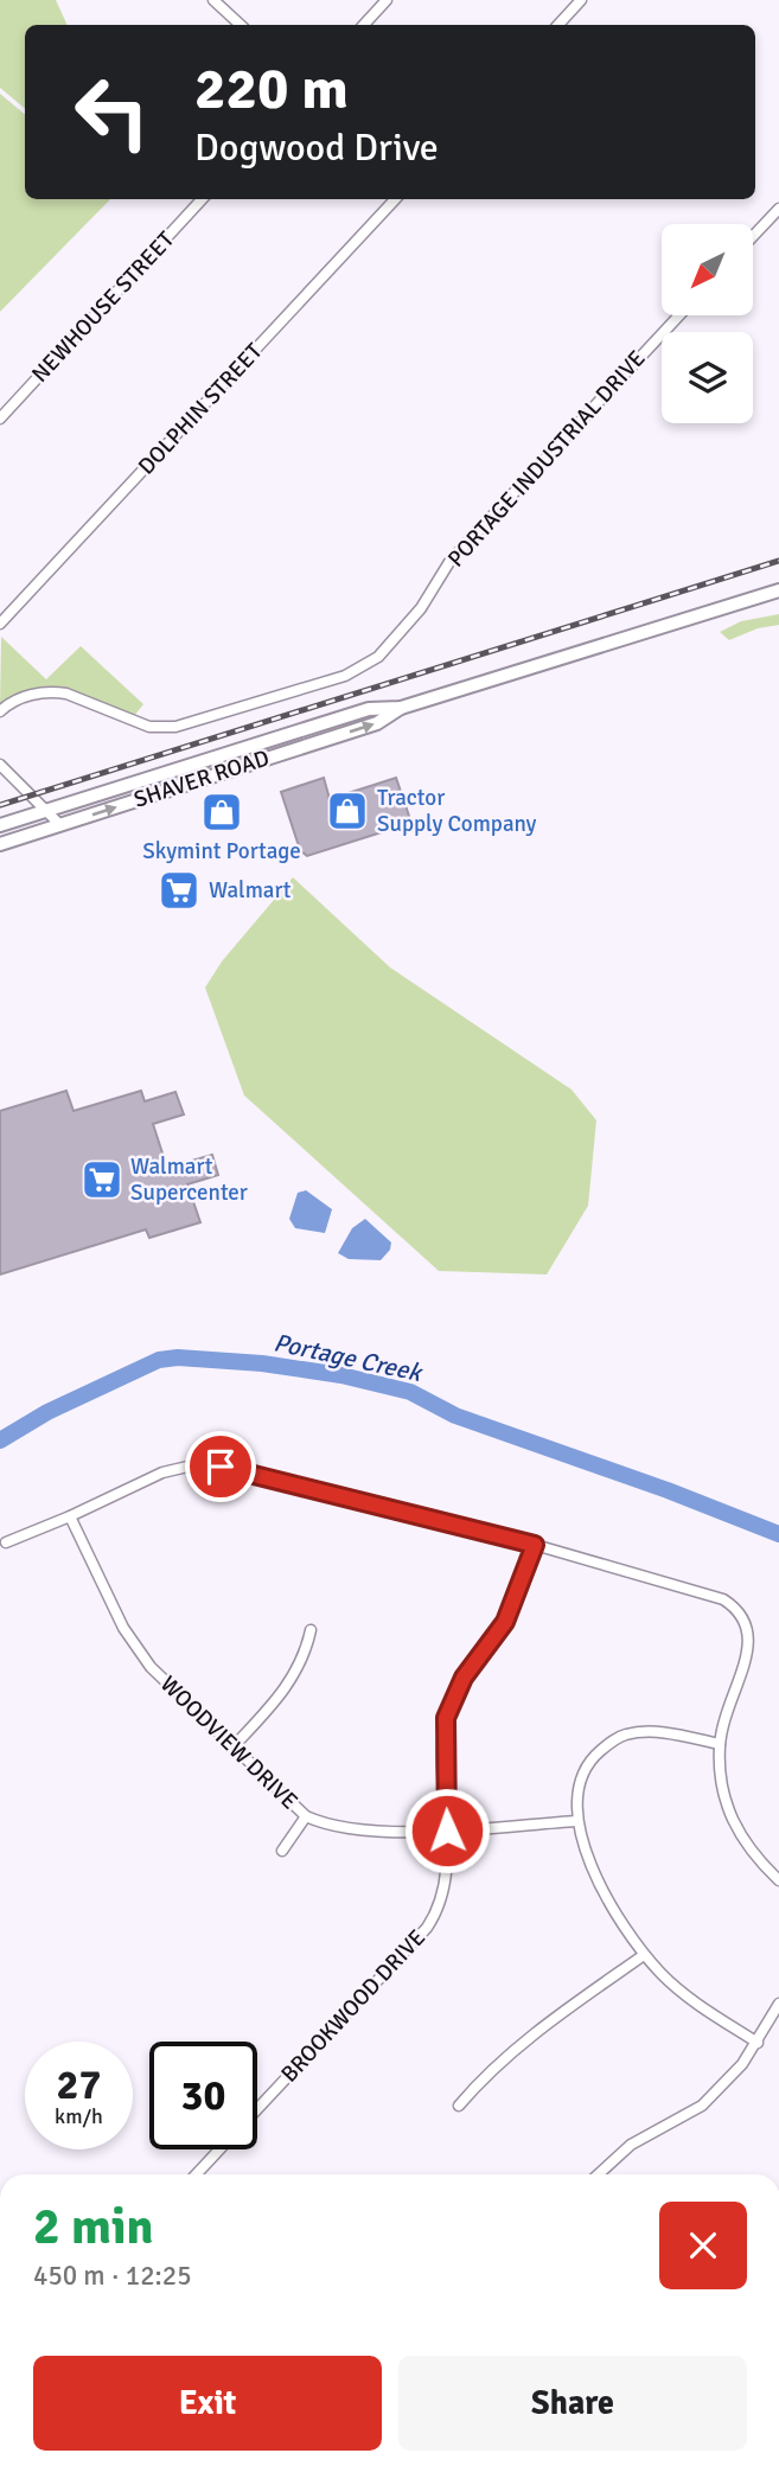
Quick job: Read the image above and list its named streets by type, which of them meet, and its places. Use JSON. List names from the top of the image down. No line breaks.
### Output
{"streets":{"main road":["SHAVER ROAD"],"street":["NEWHOUSE STREET","DOLPHIN STREET","PORTAGE INDUSTRIAL DRIVE","WOODVIEW DRIVE","BROOKWOOD DRIVE"]},"crossings":[["WOODVIEW DRIVE","BROOKWOOD DRIVE"]],"water":["Portage Creek"],"places":{"shop":["Tractor Supply Company","Skymint Portage"],"supermarket":["Walmart","Walmart Supercenter"]},"north":"bottom left","page":{"turn":["220 m","Dogwood Drive"],"speed":"27 km/h","limit":"30","heading":["2 min","450 m · 12:25"],"buttons":["Exit","Share"]}}
